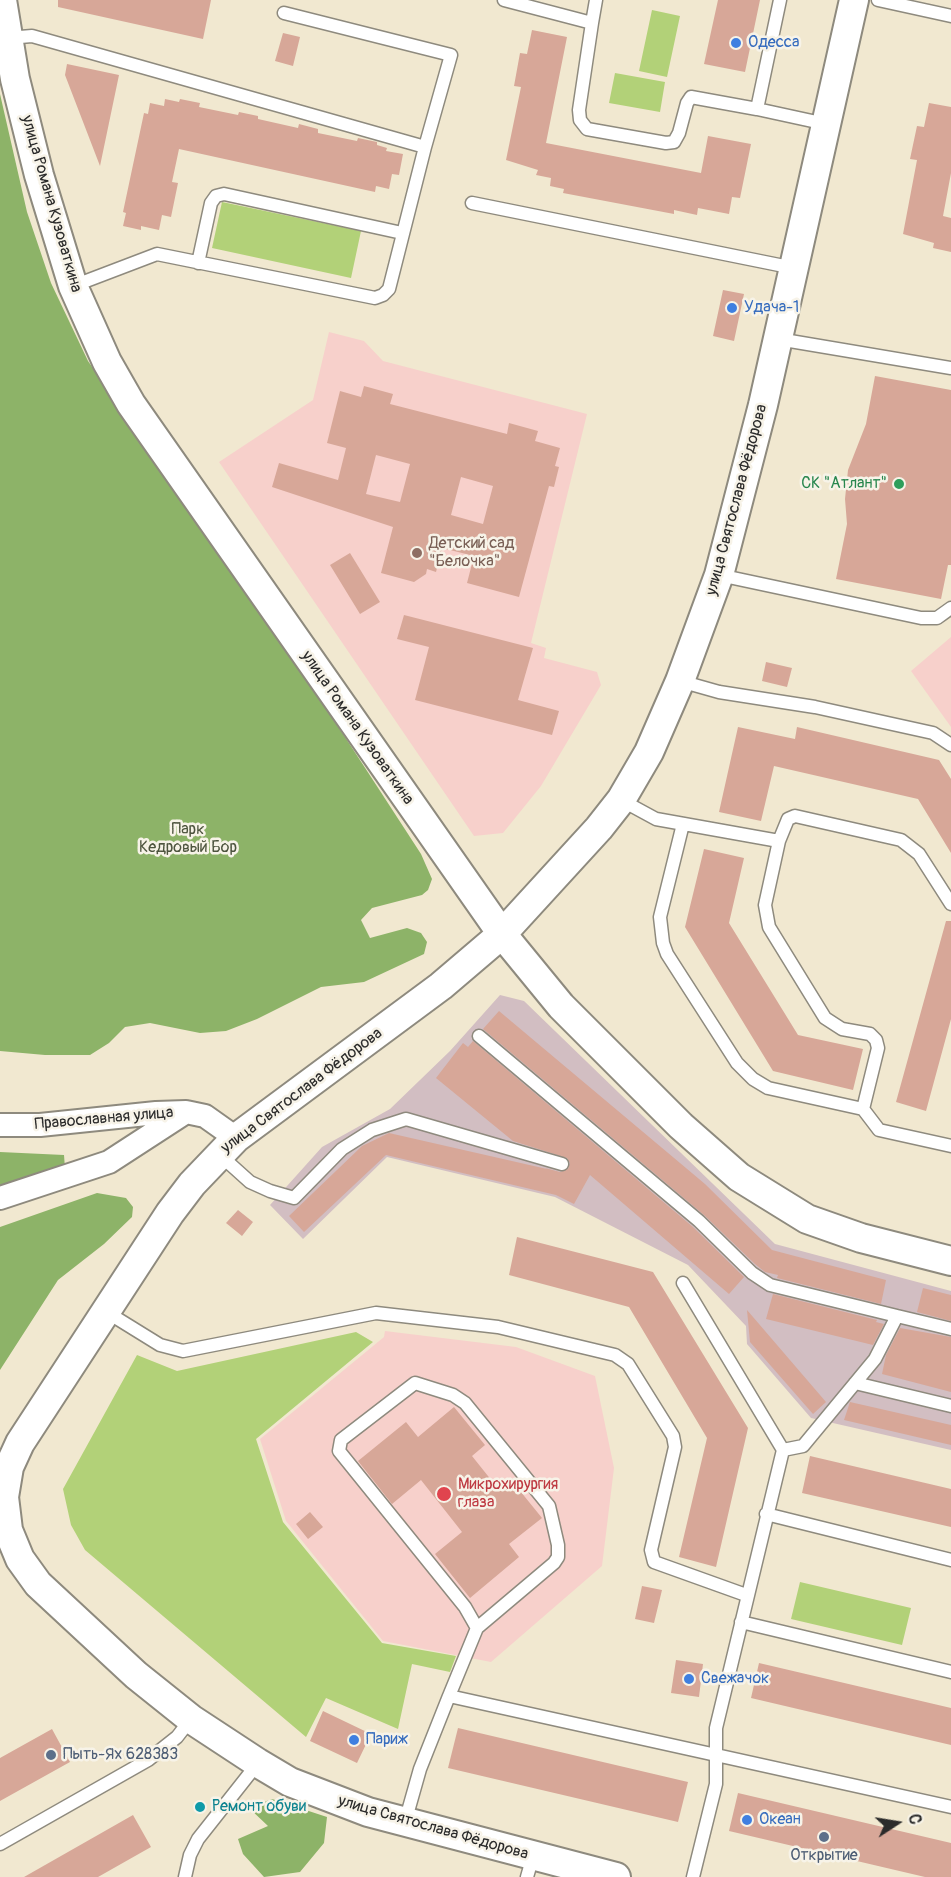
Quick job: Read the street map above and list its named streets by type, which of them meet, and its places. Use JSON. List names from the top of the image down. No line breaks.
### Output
{"streets":{"street":["улица Романа Кузоваткина","улица Святослава Фёдорова","Православная улица"]},"crossings":[["улица Романа Кузоваткина","улица Святослава Фёдорова"],["улица Святослава Фёдорова","Православная улица"]],"parks":["Парк Кедровый Бор"],"places":["Одесса","Удача-1","СК \"Атлант\"","Детский сад \"Белочка\"","Микрохирургия глаза","Свежачок","Париж","Пыть-Ях 628383","Ремонт обуви","Океан","Открытие"],"north":"right"}
